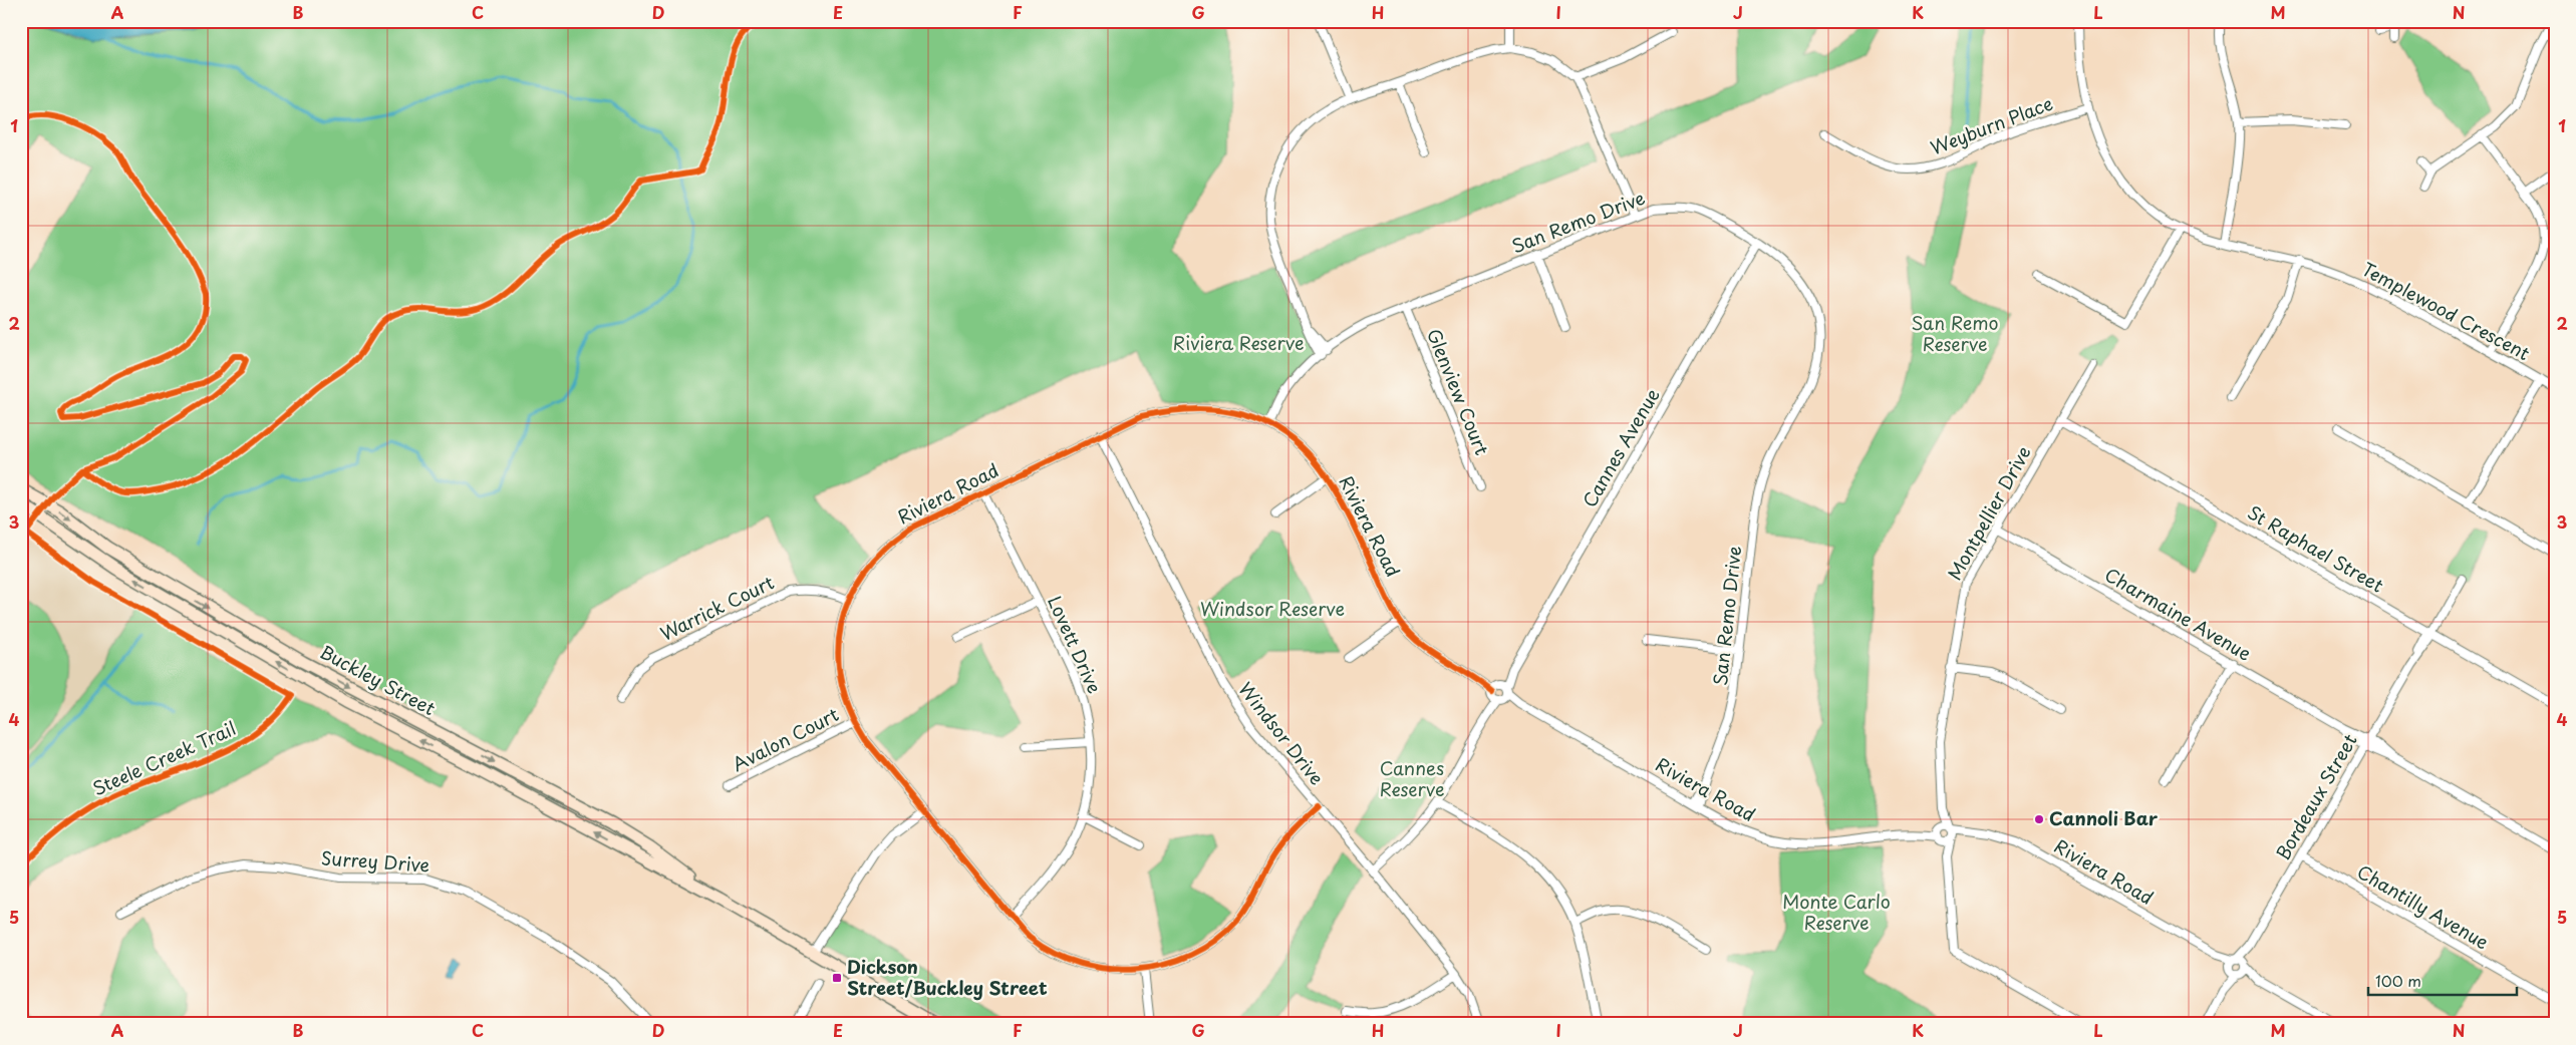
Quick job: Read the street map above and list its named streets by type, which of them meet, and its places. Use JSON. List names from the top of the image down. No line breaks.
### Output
{"streets":{"main road":["Buckley Street"],"street":["Weyburn Place","San Remo Drive","Templewood Crescent","Glenview Court","Cannes Avenue","Riviera Road","Montpellier Drive","St Raphael Street","Warrick Court","Charmaine Avenue","Lovett Drive","Windsor Drive","Avalon Court","Bordeaux Street","Surrey Drive","Chantilly Avenue"],"cycle path":["Steele Creek Trail"]},"crossings":[["Weyburn Place","Templewood Crescent"],["San Remo Drive","Glenview Court"],["San Remo Drive","Cannes Avenue"],["San Remo Drive","Riviera Road"],["Cannes Avenue","Riviera Road"],["Cannes Avenue","Windsor Drive"],["Riviera Road","Montpellier Drive"],["Riviera Road","Warrick Court"],["Riviera Road","Lovett Drive"],["Riviera Road","Windsor Drive"],["Riviera Road","Avalon Court"],["Riviera Road","Bordeaux Street"],["Montpellier Drive","St Raphael Street"],["Montpellier Drive","Charmaine Avenue"],["St Raphael Street","Bordeaux Street"],["Charmaine Avenue","Bordeaux Street"],["Bordeaux Street","Chantilly Avenue"]],"parks":["San Remo Reserve","Riviera Reserve","Windsor Reserve","Cannes Reserve","Monte Carlo Reserve"],"places":{"other":["Cannoli Bar"],"transit":["Dickson Street/Buckley Street"]},"scale_bar":"100 m","grid":{"columns":["A","B","C","D","E","F","G","H","I","J","K","L","M","N"],"rows":["1","2","3","4","5"]}}
